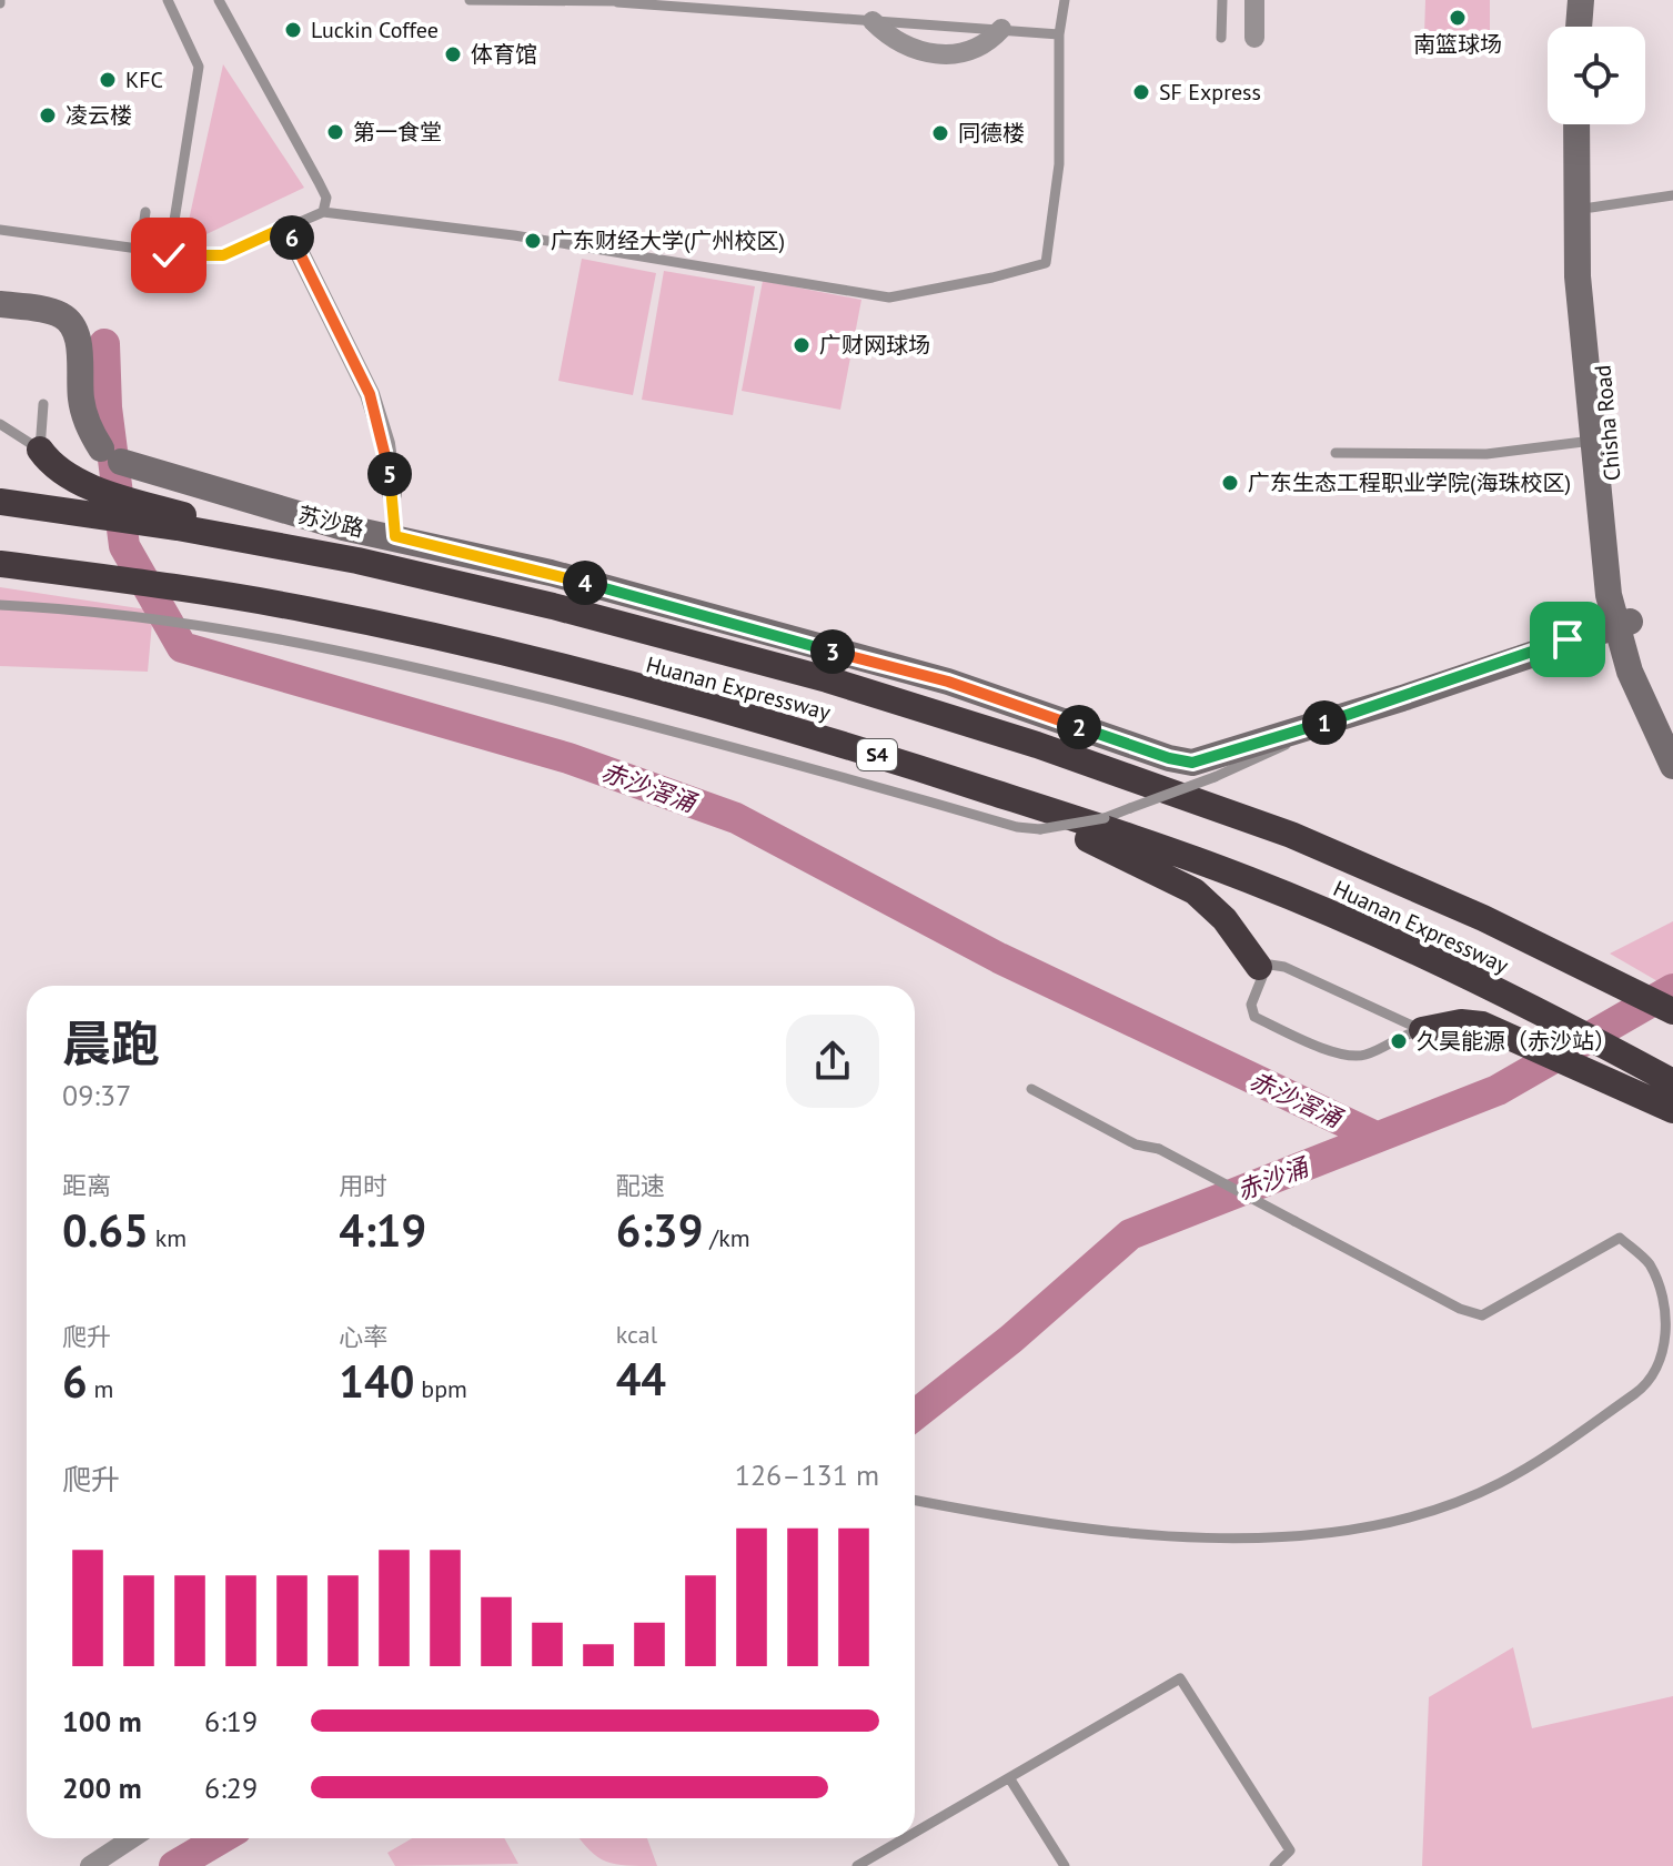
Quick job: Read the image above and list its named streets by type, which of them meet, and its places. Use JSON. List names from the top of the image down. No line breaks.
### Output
{"streets":{"highway":["Huanan Expressway","S4"],"street":["Chisha Road","苏沙路"]},"crossings":[["Chisha Road","苏沙路"]],"water":["赤沙滘涌","赤沙涌"],"places":["南篮球场","Luckin Coffee","体育馆","KFC","SF Express","凌云楼","第一食堂","同德楼","广东财经大学(广州校区)","广财网球场","广东生态工程职业学院(海珠校区)","久昊能源（赤沙站）"],"page":{"pins":["6","5","4","3","1","2"],"heading":["晨跑","09:37"],"stats":[["距离","0.65 km"],["用时","4:19"],["配速","6:39 /km"],["爬升","6 m"],["心率","140 bpm"],["kcal","44"]],"chart":["爬升","126–131 m"],"list":[{"name":"100 m","note":"6:19"},{"name":"200 m","note":"6:29"}]}}
